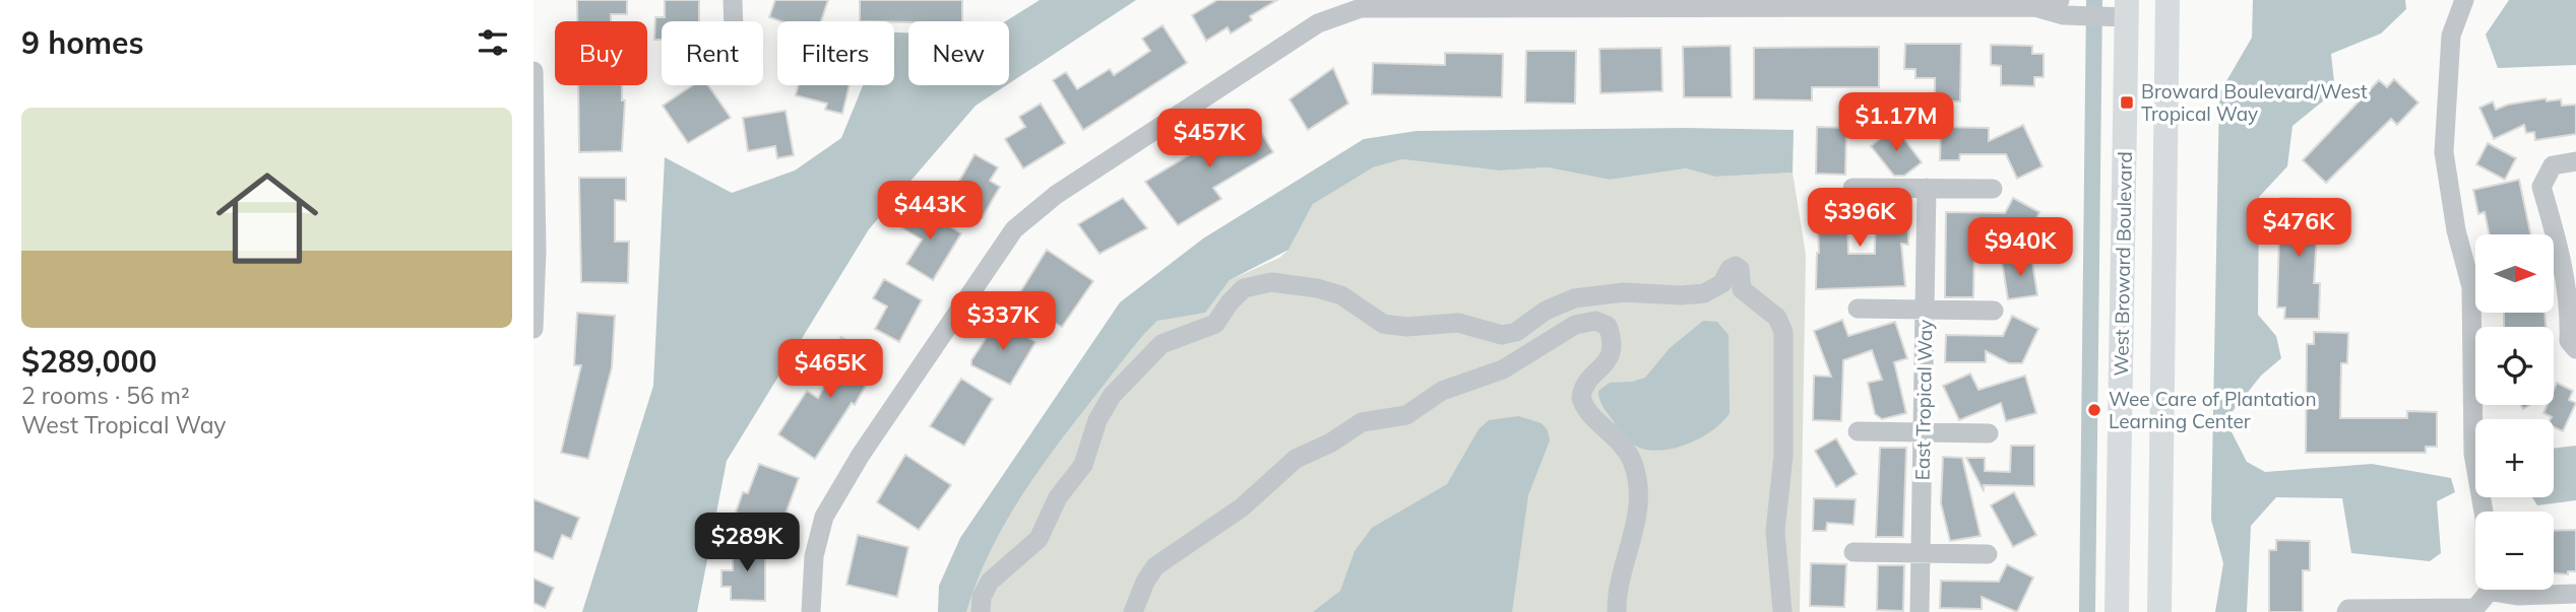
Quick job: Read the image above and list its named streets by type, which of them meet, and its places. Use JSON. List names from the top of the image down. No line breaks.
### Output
{"streets":{"main road":["West Broward Boulevard"],"street":["East Tropical Way"]},"places":{"transit":["Broward Boulevard/West Tropical Way"],"other":["Wee Care of Plantation Learning Center"]},"north":"right","page":{"heading":"9 homes","chip":["Buy","Rent","Filters","New"],"list":[{"name":"$289,000","note":"2 rooms · 56 m² · West Tropical Way"}],"price":["$1.17M","$457K","$443K","$396K","$476K","$940K","$337K","$465K","$289K"],"map_buttons":["+","−"]}}
